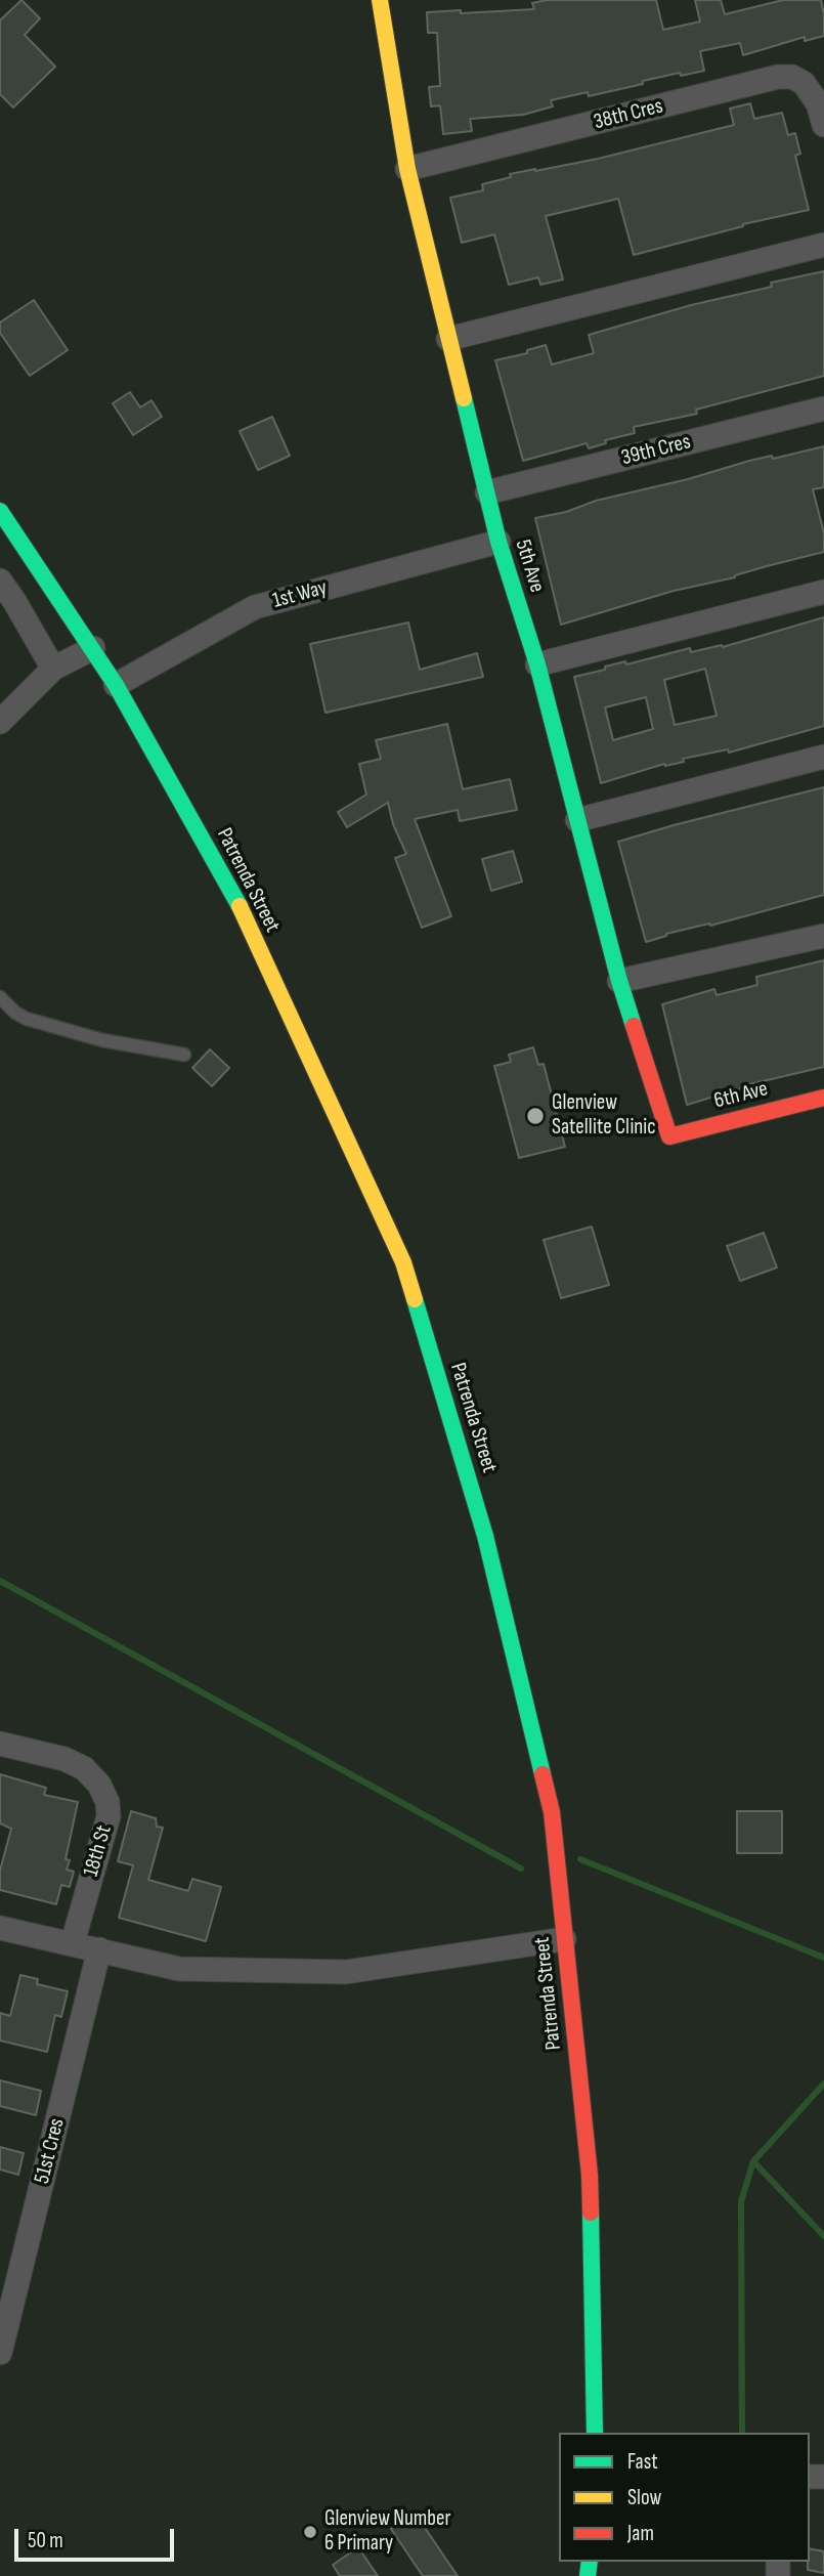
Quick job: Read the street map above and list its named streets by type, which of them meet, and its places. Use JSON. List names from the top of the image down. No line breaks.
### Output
{"streets":{"street":["38th Cres","39th Cres","5th Ave","1st Way","Patrenda Street","6th Ave","18th St","51st Cres"]},"crossings":[["38th Cres","5th Ave"],["39th Cres","5th Ave"],["5th Ave","1st Way"],["5th Ave","6th Ave"],["1st Way","Patrenda Street"]],"places":["Glenview Satellite Clinic","Glenview Number 6 Primary"],"legend":["Fast","Slow","Jam"],"scale_bar":"50 m"}
